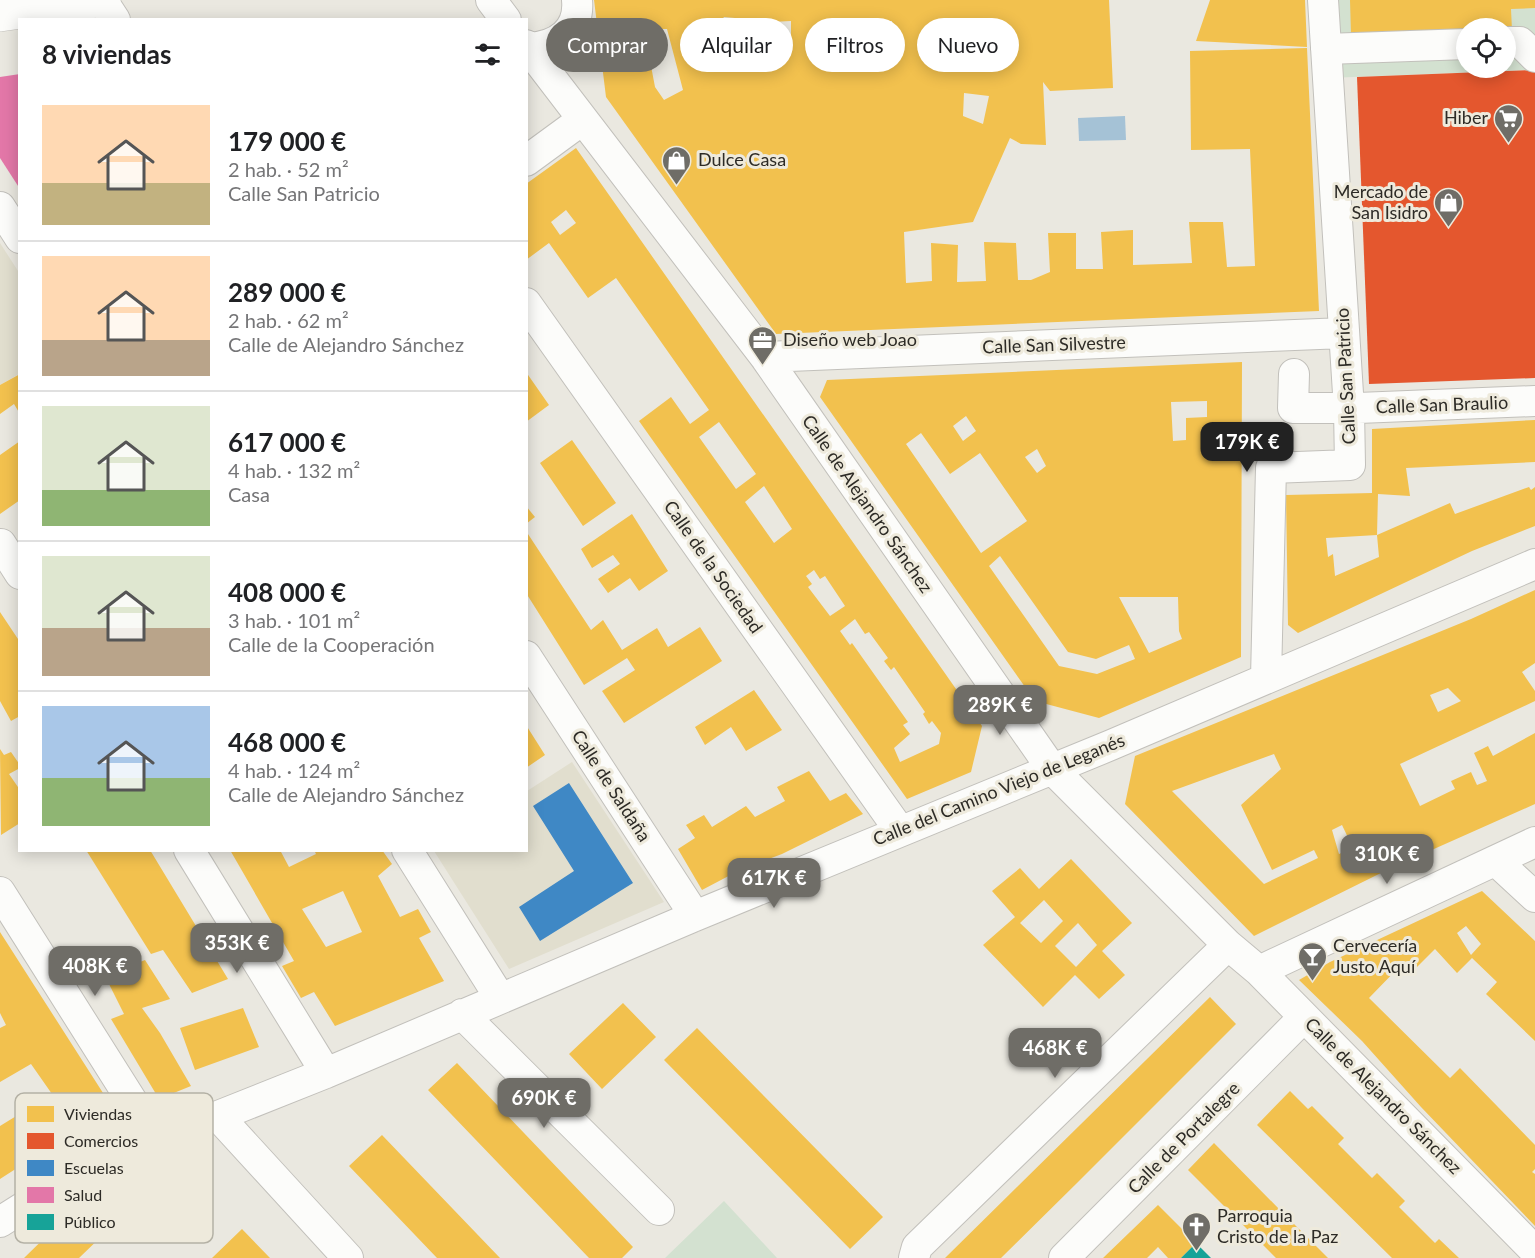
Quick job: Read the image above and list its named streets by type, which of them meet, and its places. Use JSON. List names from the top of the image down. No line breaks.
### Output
{"streets":{"street":["Calle San Silvestre","Calle San Patricio","Calle San Braulio","Calle de Alejandro Sánchez","Calle de la Sociedad","Calle de Saldaña","Calle del Camino Viejo de Leganés","Calle de Portalegre"]},"crossings":[["Calle San Silvestre","Calle San Patricio"],["Calle San Silvestre","Calle de Alejandro Sánchez"],["Calle San Patricio","Calle San Braulio"],["Calle San Patricio","Calle del Camino Viejo de Leganés"],["Calle de Alejandro Sánchez","Calle del Camino Viejo de Leganés"],["Calle de Alejandro Sánchez","Calle de Portalegre"],["Calle de la Sociedad","Calle del Camino Viejo de Leganés"],["Calle de Saldaña","Calle del Camino Viejo de Leganés"]],"places":{"supermarket":["Hiber"],"shop":["Dulce Casa","Mercado de San Isidro"],"office":["Diseño web Joao"],"bar":["Cervecería Justo Aquí"],"church":["Parroquia Cristo de la Paz"]},"legend":["Viviendas","Comercios","Escuelas","Salud","Público"],"page":{"chip":["Comprar","Alquilar","Filtros","Nuevo"],"heading":"8 viviendas","list":[{"name":"179 000 €","note":"2 hab. · 52 m² · Calle San Patricio"},{"name":"289 000 €","note":"2 hab. · 62 m² · Calle de Alejandro Sánchez"},{"name":"617 000 €","note":"4 hab. · 132 m² · Casa"},{"name":"408 000 €","note":"3 hab. · 101 m² · Calle de la Cooperación"},{"name":"468 000 €","note":"4 hab. · 124 m² · Calle de Alejandro Sánchez"}],"price":["179K €","289K €","310K €","617K €","353K €","408K €","468K €","690K €"]}}
